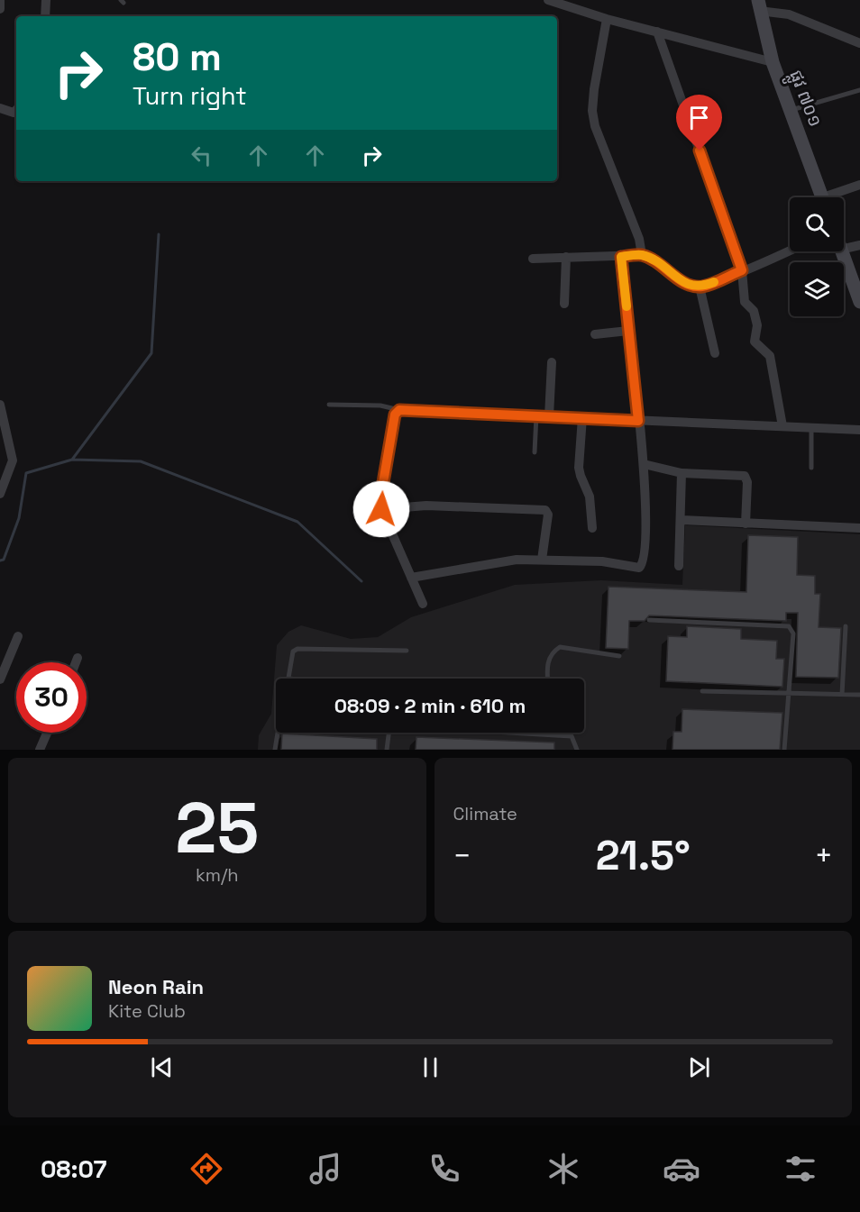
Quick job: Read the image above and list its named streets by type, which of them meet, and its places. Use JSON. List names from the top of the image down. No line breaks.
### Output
{"streets":{"main road":["ផ្លូវ ៧០១"]},"page":{"turn":["80 m","Turn right"],"limit":"30","trip":"08:09 · 2 min · 610 m","tile":[["25","km/h"],"Climate"],"heat":["−","21.5°","+"],"song":["Neon Rain","Kite Club"],"tabs":"08:07"}}
